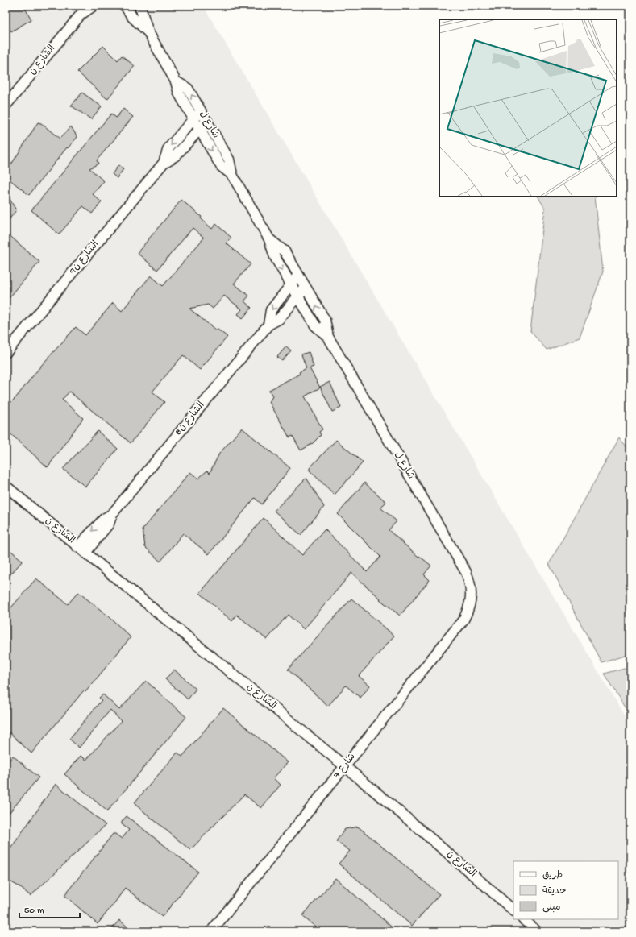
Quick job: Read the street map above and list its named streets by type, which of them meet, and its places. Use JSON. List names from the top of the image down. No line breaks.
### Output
{"streets":{"street":["الشارع ن","شارع ل","الشارع ن9","الشارع ن8","شارع 7"]},"crossings":[["الشارع ن","الشارع ن8"],["الشارع ن","شارع 7"],["شارع ل","الشارع ن9"],["شارع ل","الشارع ن8"],["شارع ل","شارع 7"]],"legend":["طريق","حديقة","مبنى"],"scale_bar":"50 m"}
